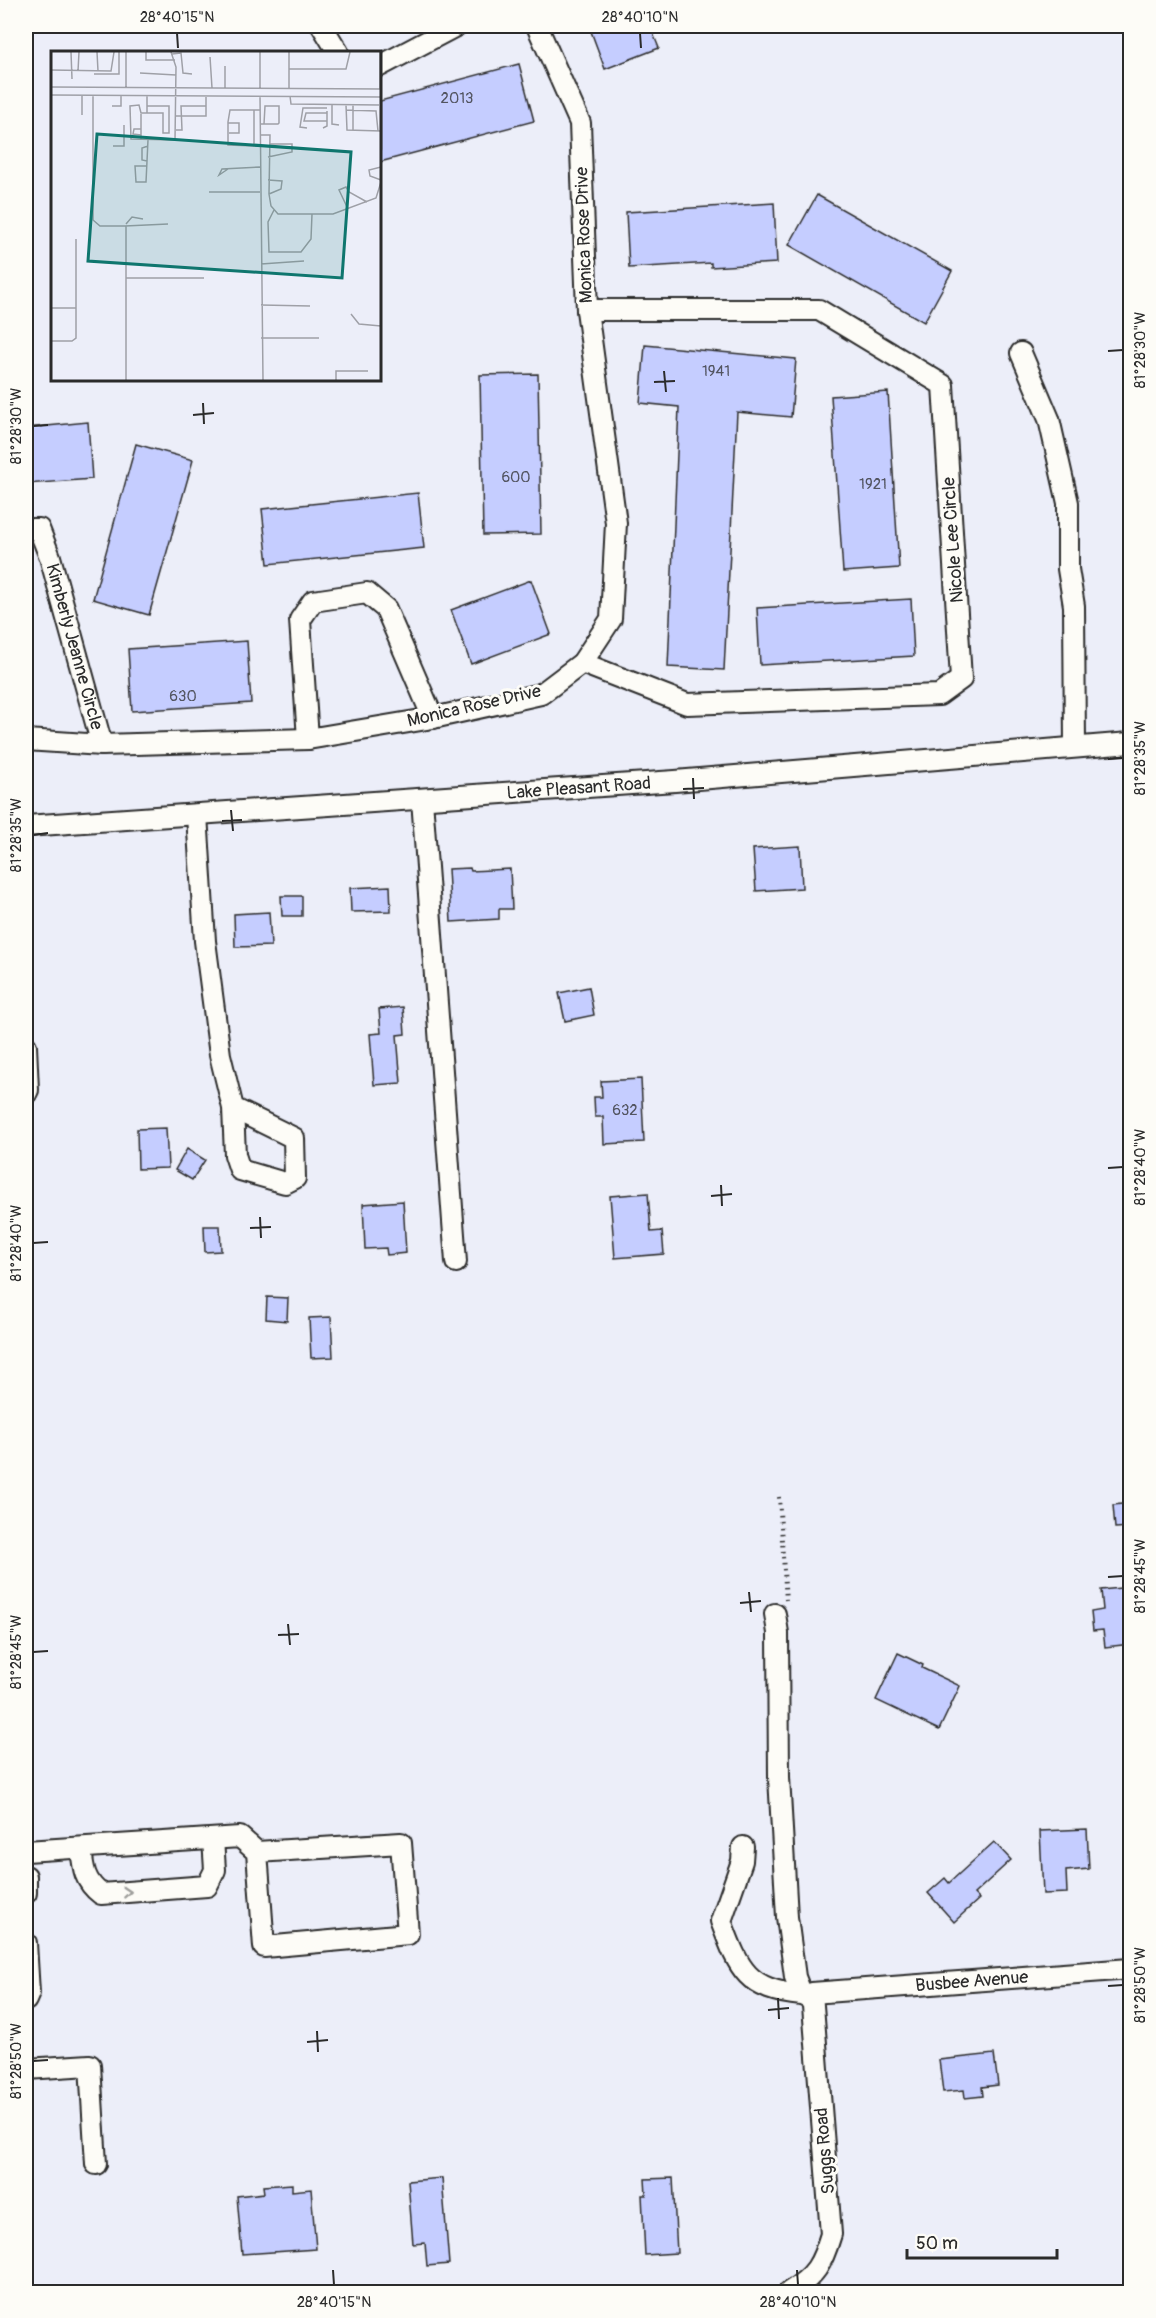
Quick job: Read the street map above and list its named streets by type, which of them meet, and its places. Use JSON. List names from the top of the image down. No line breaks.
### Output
{"streets":{"street":["Monica Rose Drive","Nicole Lee Circle","Kimberly Jeanne Circle","Lake Pleasant Road","Busbee Avenue","Suggs Road"]},"crossings":[["Monica Rose Drive","Nicole Lee Circle"],["Monica Rose Drive","Kimberly Jeanne Circle"],["Busbee Avenue","Suggs Road"]],"house_numbers":["2013","1941","600","1921","630","632"],"scale_bar":"50 m","coordinates":["28°40'15\"N","28°40'10\"N","81°28'30\"W","81°28'35\"W","81°28'40\"W","81°28'45\"W","81°28'50\"W"]}
